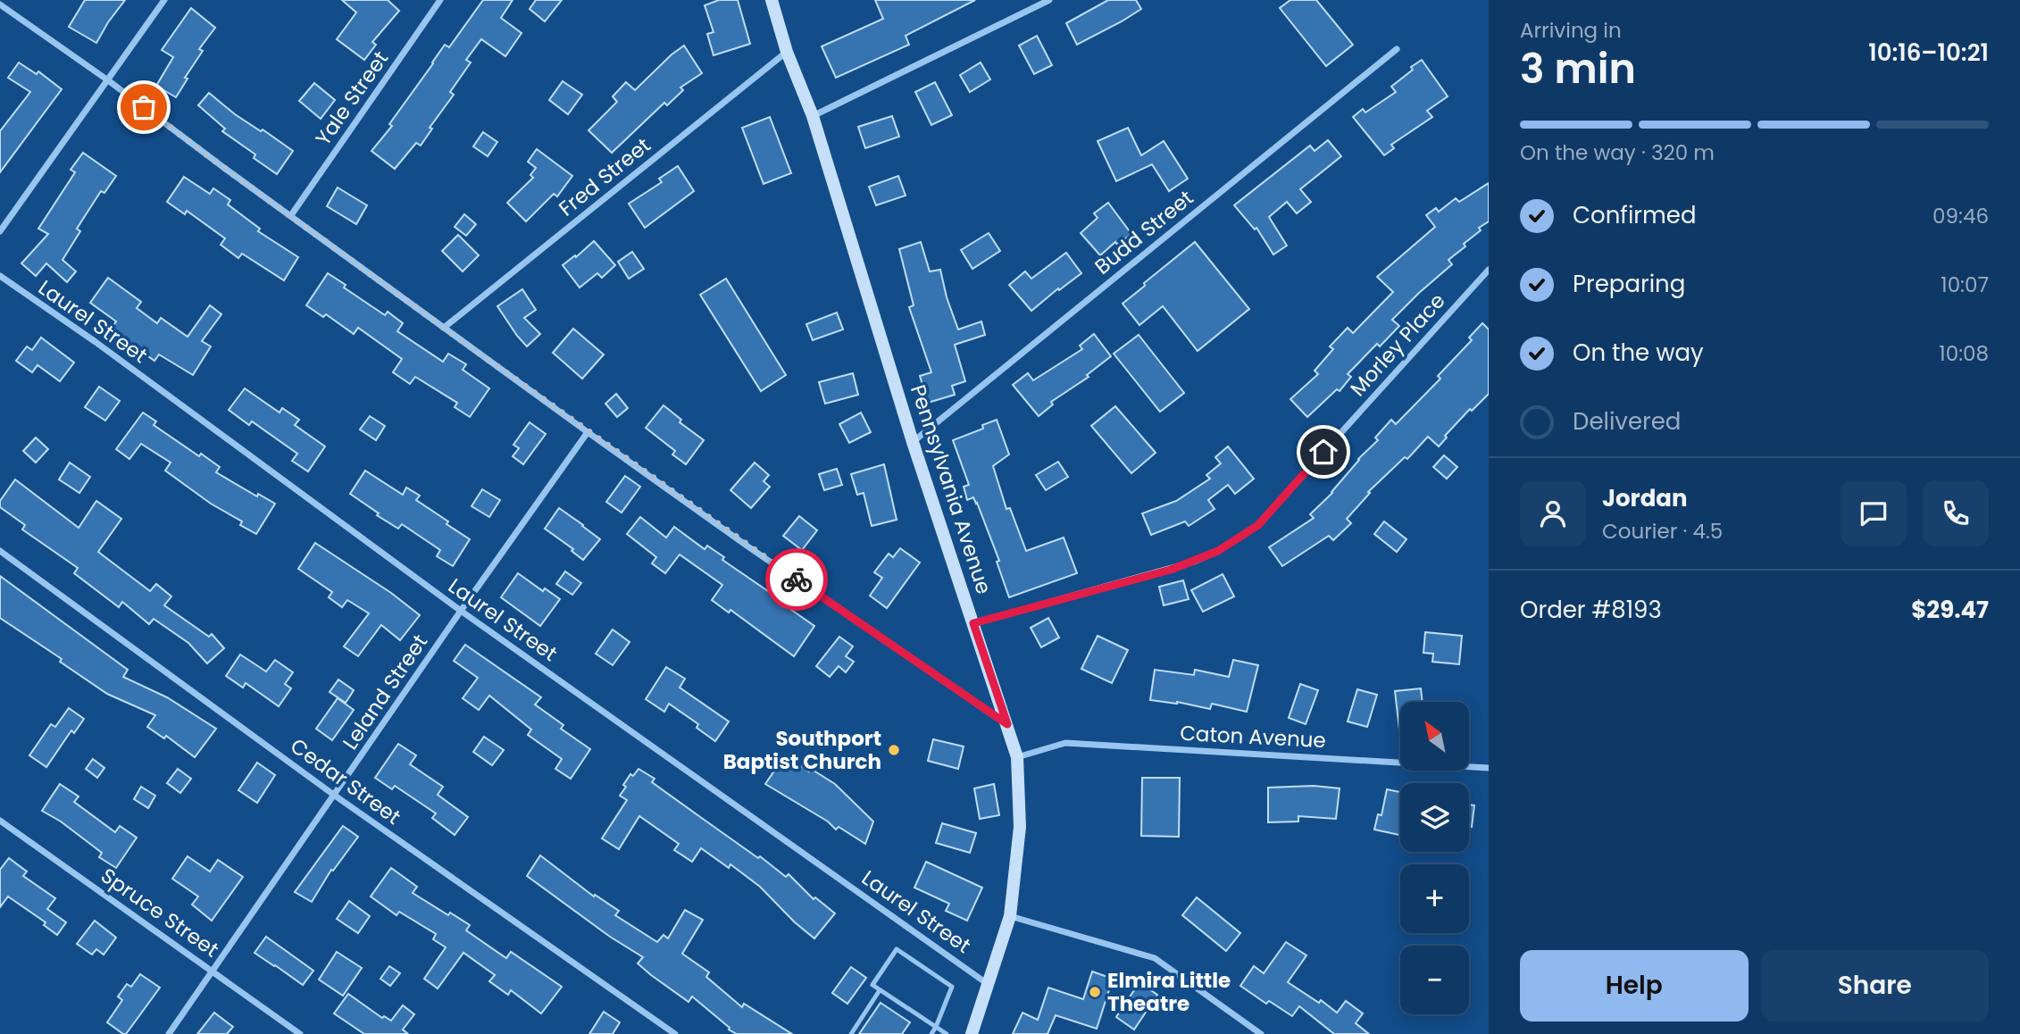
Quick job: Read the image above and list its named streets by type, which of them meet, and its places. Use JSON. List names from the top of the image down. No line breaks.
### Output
{"streets":{"main road":["Pennsylvania Avenue"],"street":["Yale Street","Fred Street","Budd Street","Laurel Street","Morley Place","Leland Street","Caton Avenue","Cedar Street","Spruce Street"]},"crossings":[["Fred Street","Pennsylvania Avenue"],["Budd Street","Pennsylvania Avenue"],["Laurel Street","Pennsylvania Avenue"],["Laurel Street","Leland Street"],["Morley Place","Pennsylvania Avenue"],["Pennsylvania Avenue","Caton Avenue"],["Leland Street","Cedar Street"],["Leland Street","Spruce Street"]],"places":["Southport Baptist Church","Elmira Little Theatre"],"north":"top left","page":{"heading":["3 min","Arriving in","10:16–10:21"],"panel":["Jordan","Courier · 4.5","Order #8193","$29.47"],"bar":"On the way · 320 m","list":[["Confirmed","09:46"],["Preparing","10:07"],["On the way","10:08"],"Delivered"],"map_buttons":["+","−"],"buttons":["Help","Share"]}}
